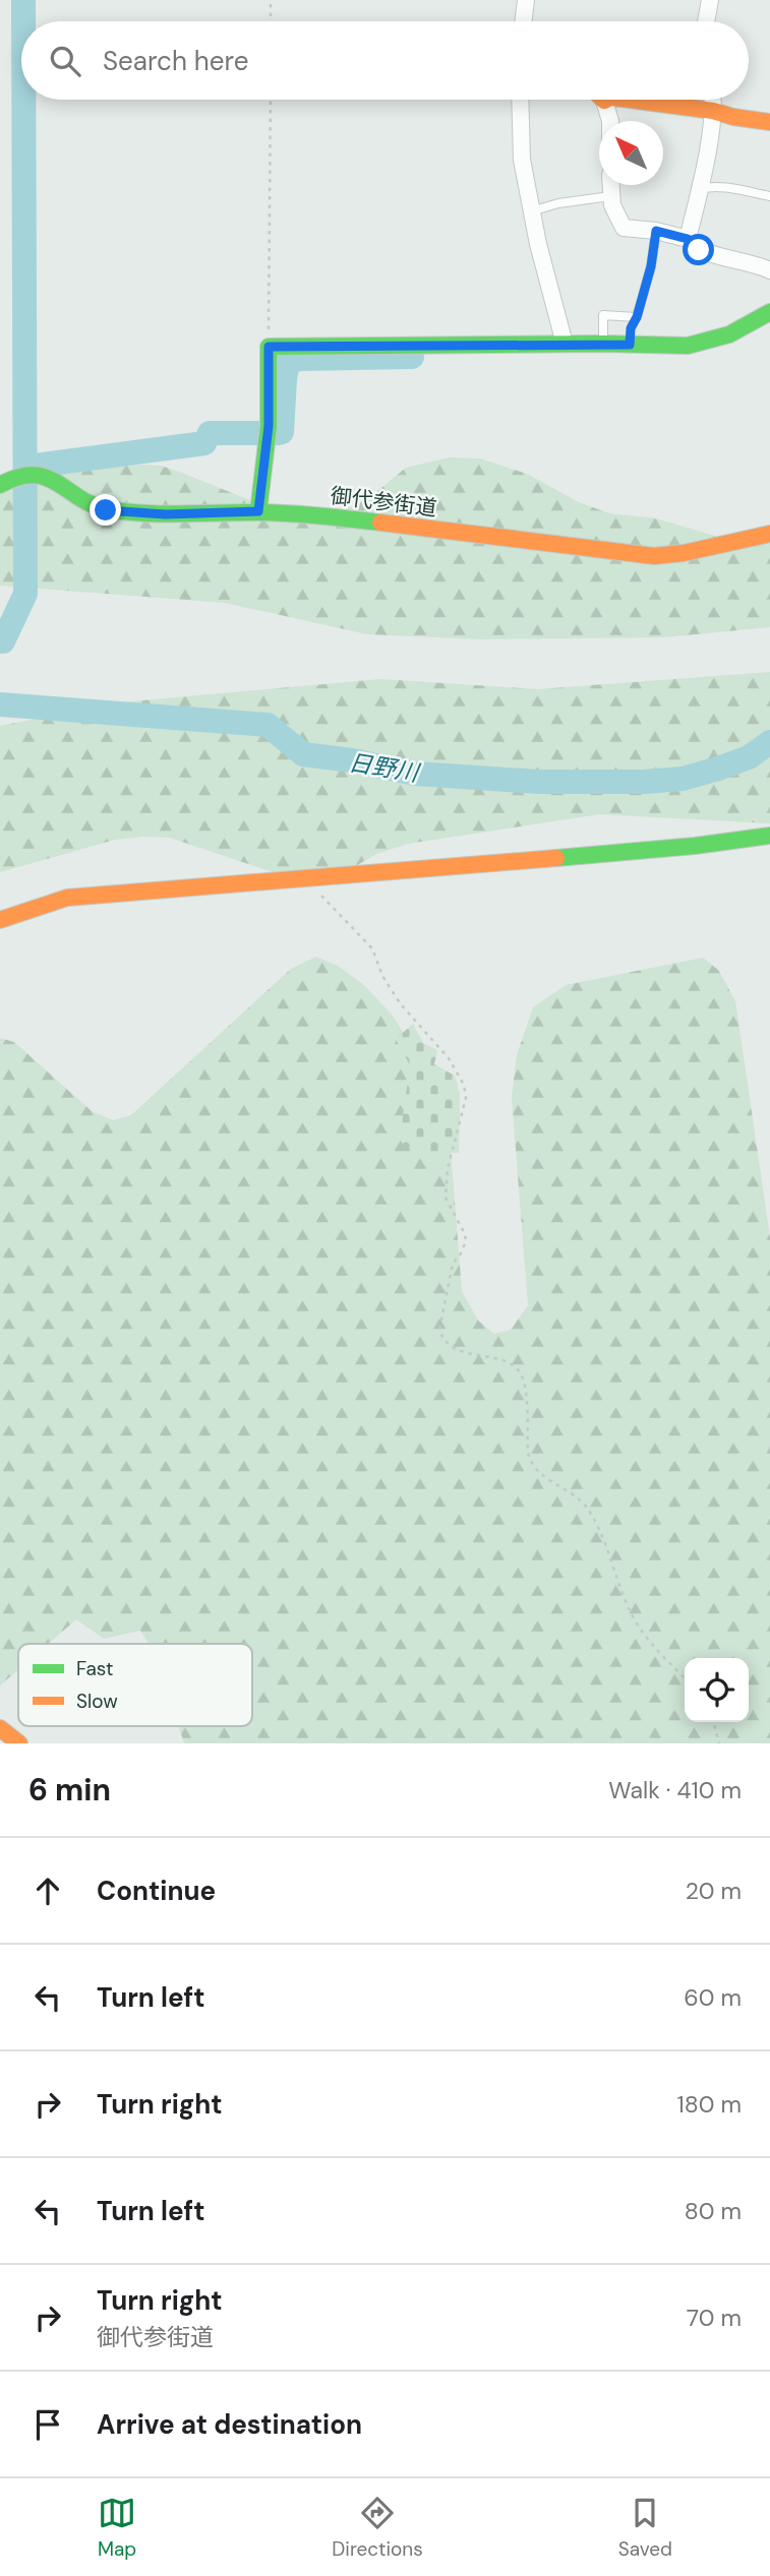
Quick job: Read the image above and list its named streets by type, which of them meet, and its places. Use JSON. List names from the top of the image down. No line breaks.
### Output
{"streets":{"main road":["御代参街道"]},"water":["日野川"],"legend":["Fast","Slow"],"north":"top left","page":{"search":"Search here","heading":["6 min","Walk · 410 m"],"list":[["Continue","20 m"],["Turn left","60 m"],["Turn right","180 m"],["Turn left","80 m"],["Turn right","御代参街道","70 m"],"Arrive at destination"],"nav":["Map","Directions","Saved"]}}
